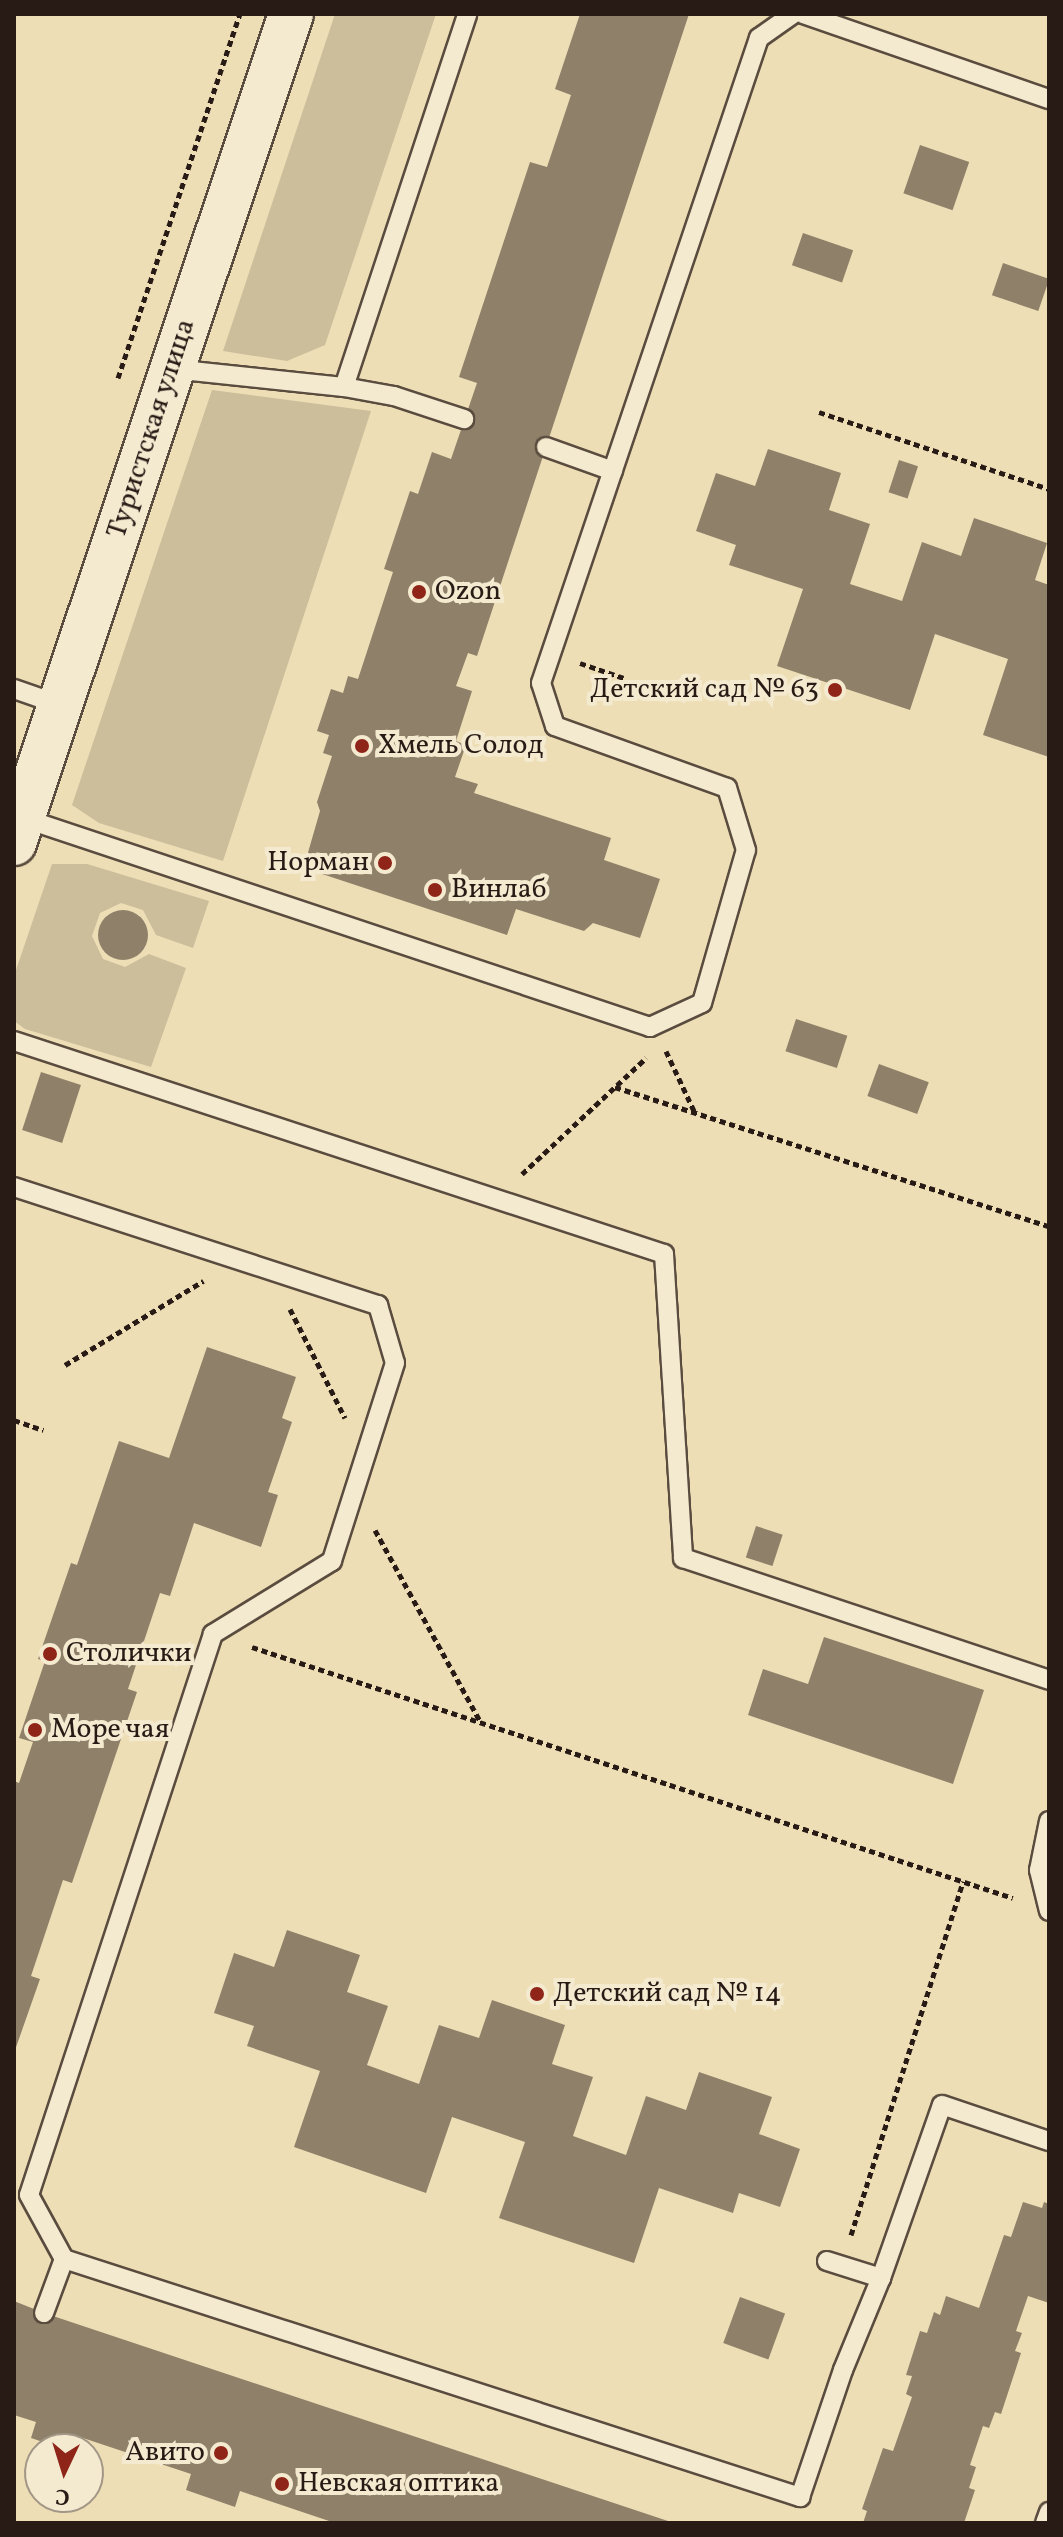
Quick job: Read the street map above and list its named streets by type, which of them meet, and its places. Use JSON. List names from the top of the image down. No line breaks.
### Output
{"streets":{"street":["Туристская улица"]},"places":["Ozon","Детский сад № 63","Хмель Солод","Норман","Винлаб","Столички","Море чая","Детский сад № 14","Авито","Невская оптика"],"north":"bottom"}
